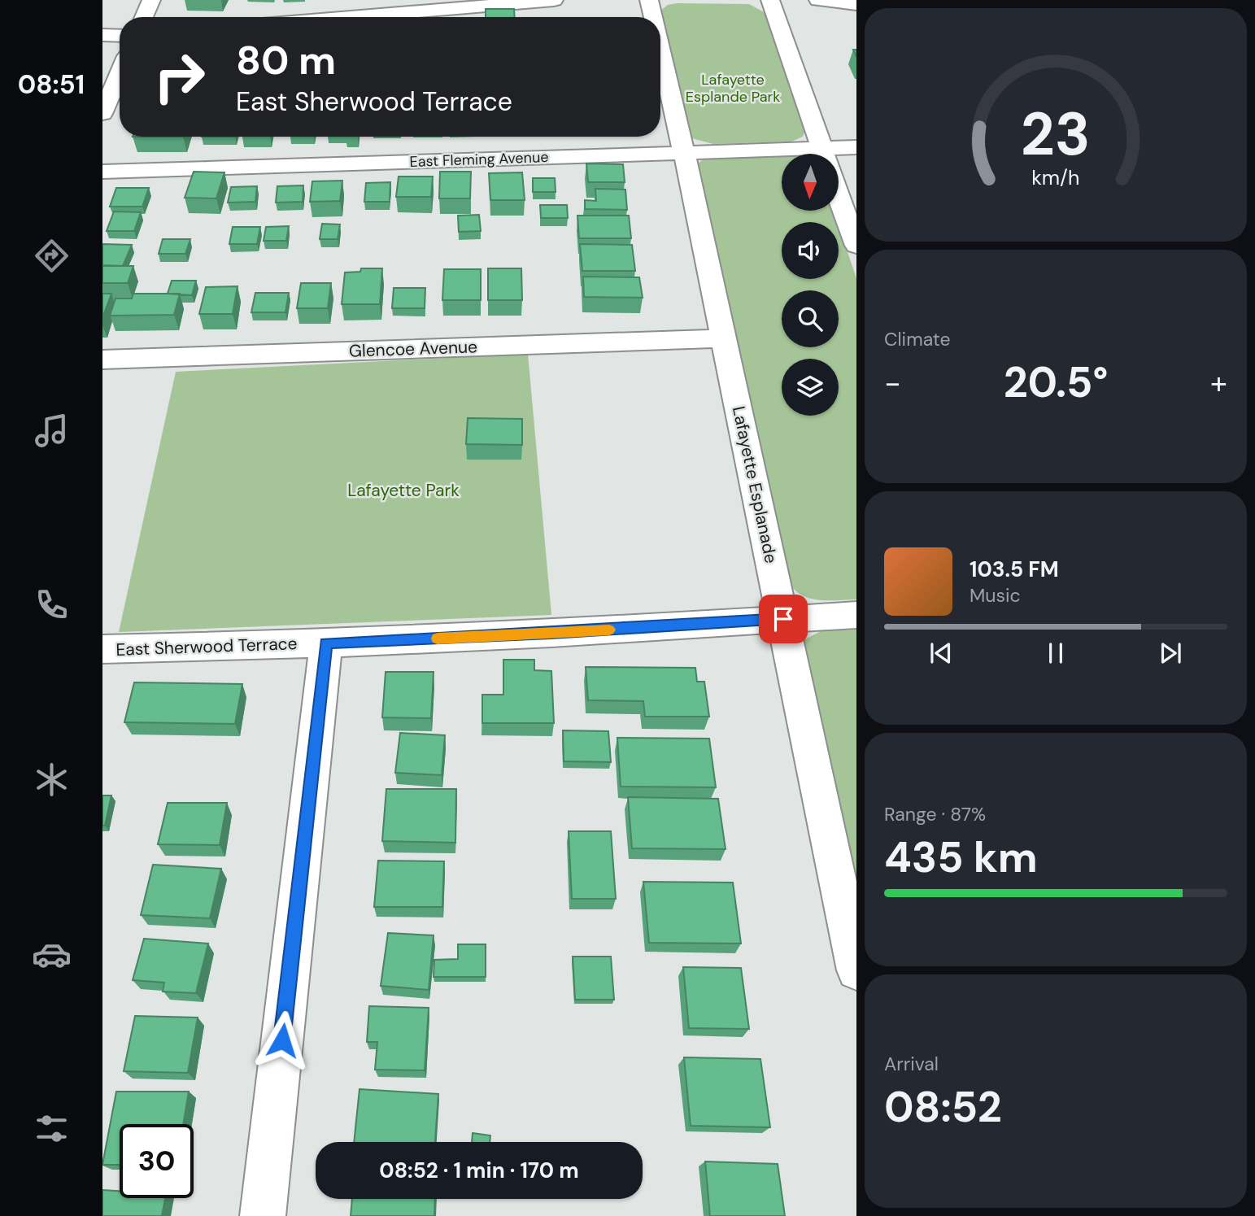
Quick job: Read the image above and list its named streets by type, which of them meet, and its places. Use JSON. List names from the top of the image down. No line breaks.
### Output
{"streets":{"main road":["East Fleming Avenue","Glencoe Avenue","Lafayette Esplanade","East Sherwood Terrace"]},"crossings":[["East Fleming Avenue","Lafayette Esplanade"],["Glencoe Avenue","Lafayette Esplanade"],["Lafayette Esplanade","East Sherwood Terrace"]],"parks":["Lafayette Esplande Park","Lafayette Park"],"north":"bottom","page":{"tabs":"08:51","turn":["80 m","East Sherwood Terrace"],"tile":["Climate",["Range · 87%","435 km"],["Arrival","08:52"]],"heat":["−","20.5°","+"],"song":["103.5 FM","Music"],"limit":"30","trip":"08:52 · 1 min · 170 m","gauge":["23","km/h"]}}
